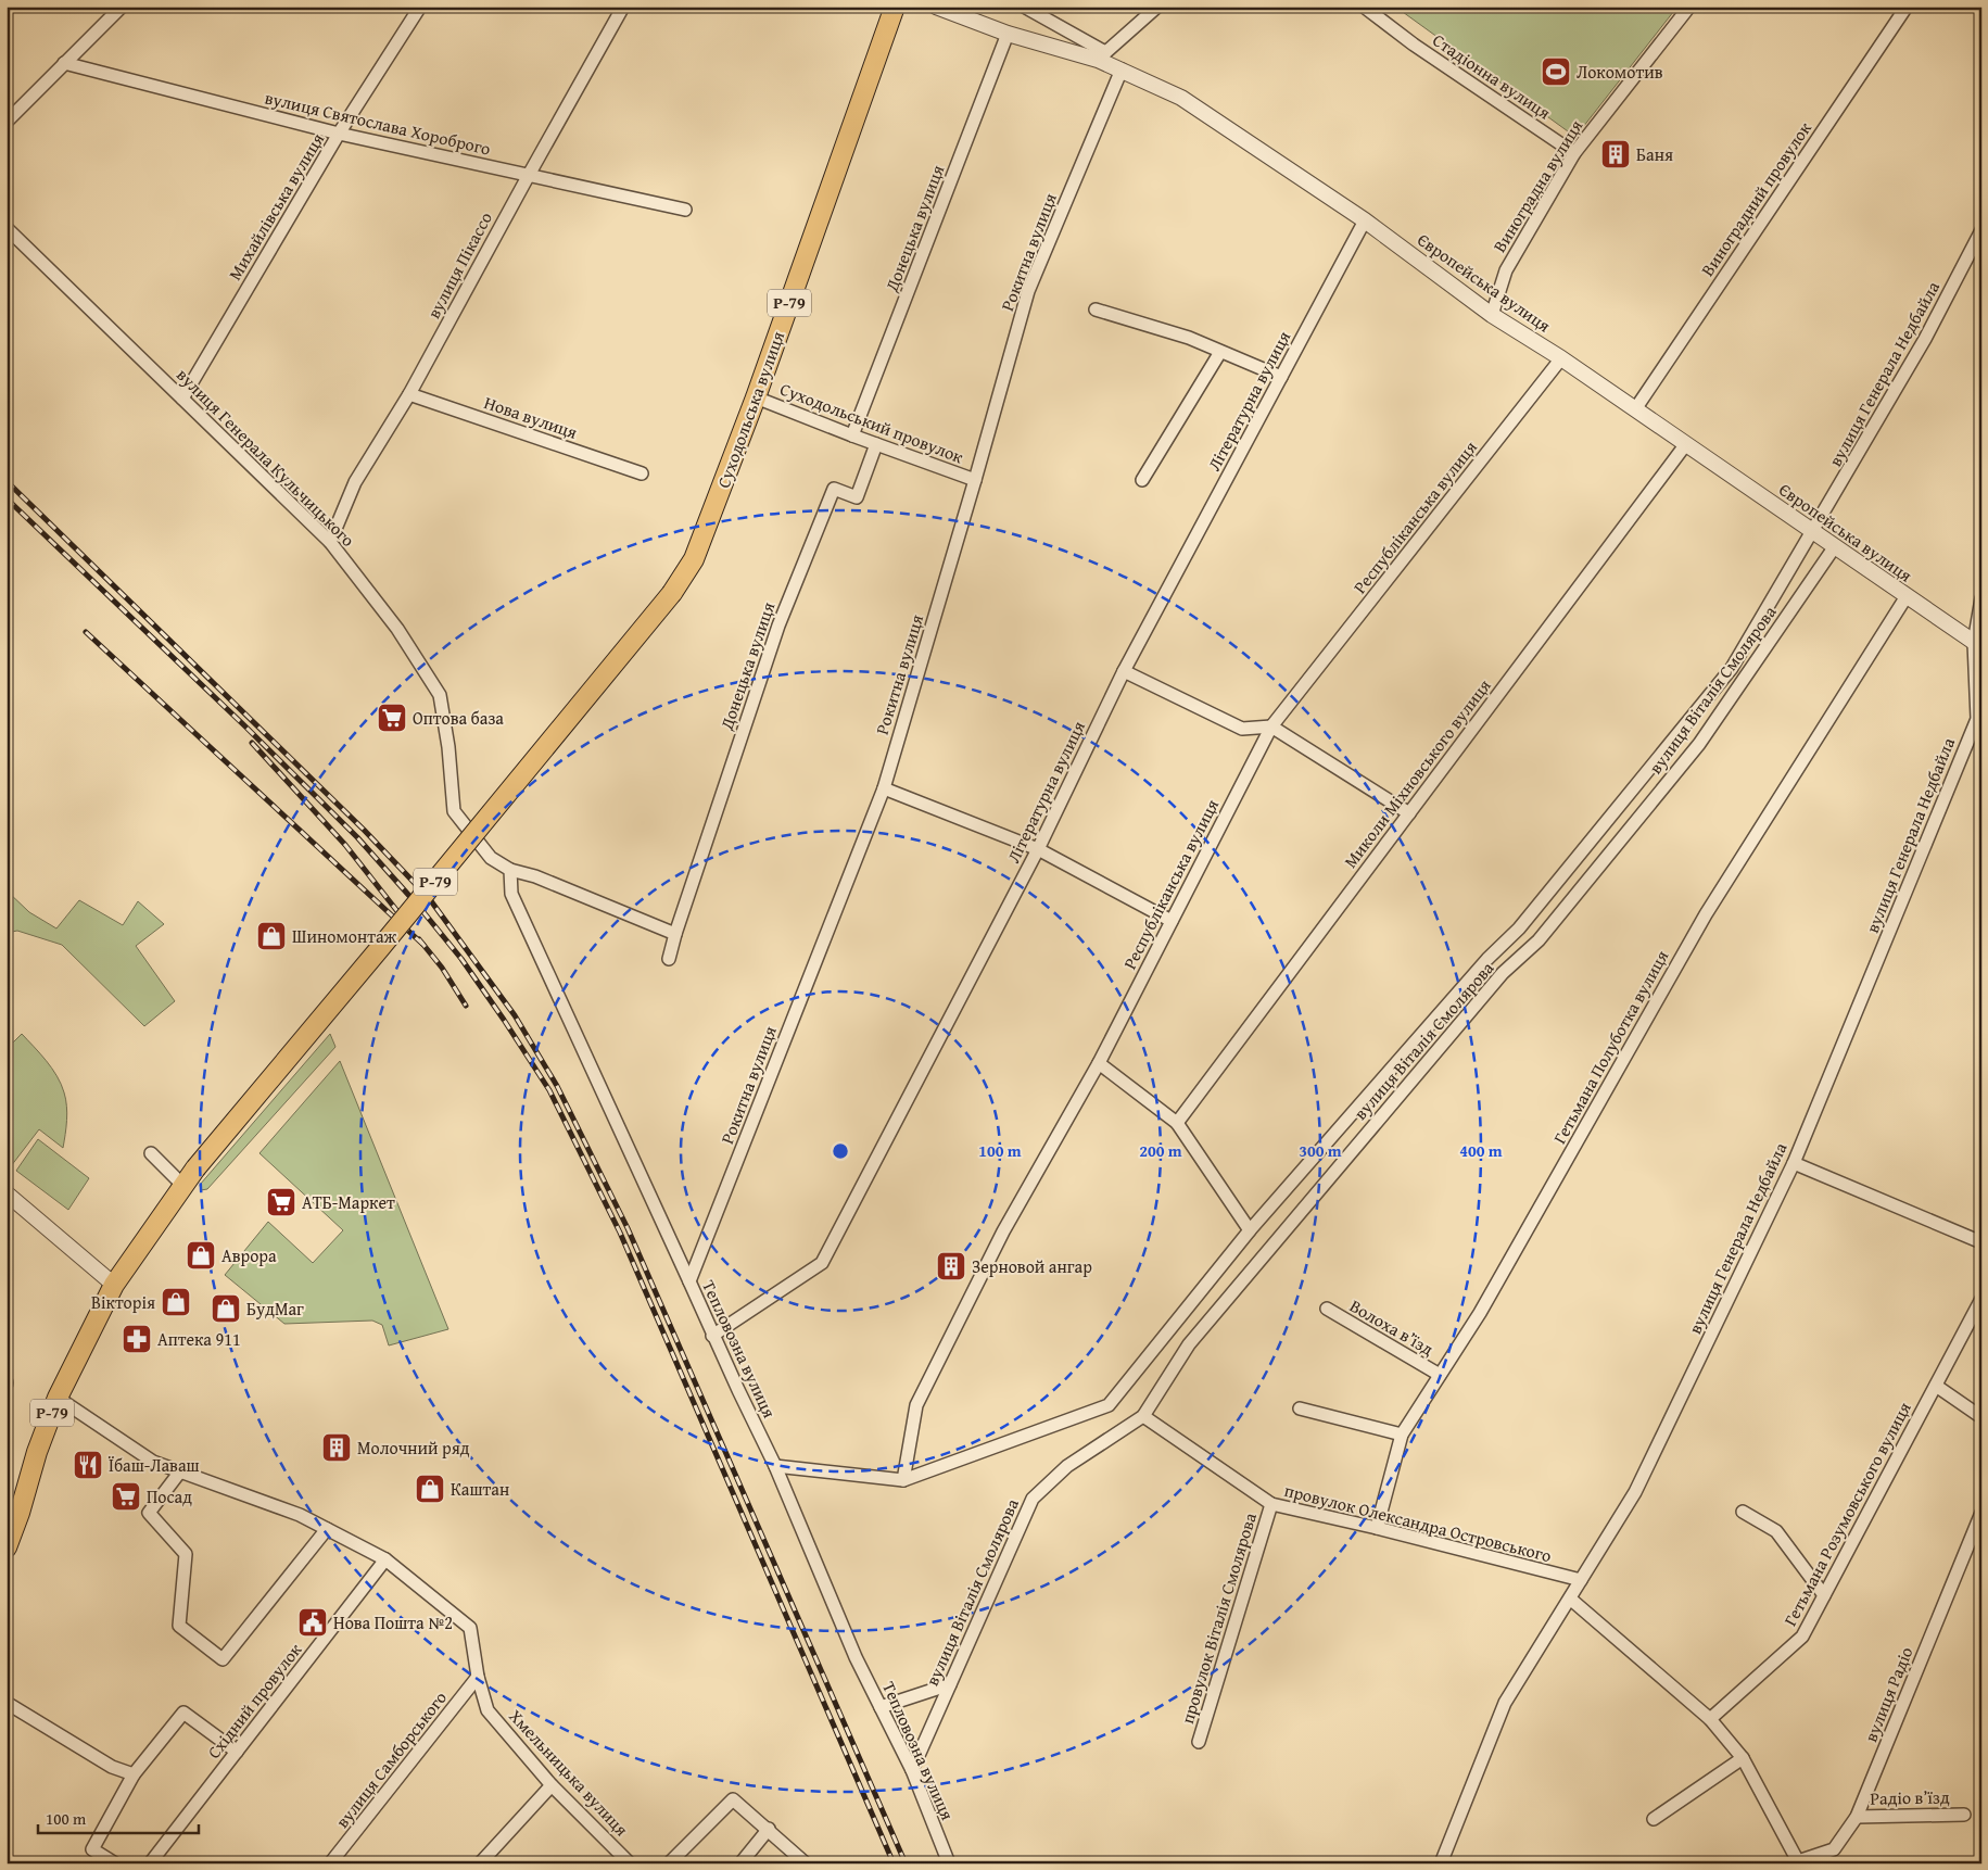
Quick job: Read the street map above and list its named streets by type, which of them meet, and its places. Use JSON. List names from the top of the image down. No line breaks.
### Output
{"streets":{"main road":["Р-79","Суходольська вулиця"],"street":["Стадіонна вулиця","вулиця Святослава Хороброго","Виноградна вулиця","Виноградний провулок","Михайлівська вулиця","Донецька вулиця","Рокитна вулиця","вулиця Пікассо","Європейська вулиця","вулиця Генерала Недбайла","Літературна вулиця","Нова вулиця","Суходольський провулок","вулиця Генерала Кульчицького","Республіканська вулиця","вулиця Віталія Смолярова","Миколи Міхновського вулиця","Гетьмана Полуботка вулиця","Волоха в’їзд","Тепловозна вулиця","Гетьмана Розумовського вулиця","провулок Олександра Островського","провулок Віталія Смолярова","вулиця Радіо","Східний провулок","вулиця Самборського","Хмельницька вулиця","Радіо в’їзд"]},"crossings":[["Стадіонна вулиця","Виноградна вулиця"],["вулиця Святослава Хороброго","Михайлівська вулиця"],["вулиця Святослава Хороброго","вулиця Пікассо"],["Виноградна вулиця","Європейська вулиця"],["Виноградний провулок","Європейська вулиця"],["Михайлівська вулиця","вулиця Генерала Кульчицького"],["Донецька вулиця","Європейська вулиця"],["Донецька вулиця","Суходольський провулок"],["Рокитна вулиця","Європейська вулиця"],["Рокитна вулиця","Суходольський провулок"],["Рокитна вулиця","Тепловозна вулиця"],["вулиця Пікассо","Нова вулиця"],["вулиця Пікассо","вулиця Генерала Кульчицького"],["Європейська вулиця","вулиця Генерала Недбайла"],["Європейська вулиця","Літературна вулиця"],["Європейська вулиця","Республіканська вулиця"],["Європейська вулиця","вулиця Віталія Смолярова"],["Європейська вулиця","Миколи Міхновського вулиця"],["Європейська вулиця","Гетьмана Полуботка вулиця"],["Р-79","Суходольська вулиця"],["Р-79","Хмельницька вулиця"],["вулиця Генерала Недбайла","вулиця Віталія Смолярова"],["вулиця Генерала Недбайла","провулок Олександра Островського"],["Літературна вулиця","Тепловозна вулиця"],["Суходольська вулиця","Суходольський провулок"],["вулиця Генерала Кульчицького","Тепловозна вулиця"],["Республіканська вулиця","вулиця Віталія Смолярова"],["вулиця Віталія Смолярова","Тепловозна вулиця"],["вулиця Віталія Смолярова","провулок Олександра Островського"],["Гетьмана Полуботка вулиця","Волоха в’їзд"],["Гетьмана Полуботка вулиця","провулок Олександра Островського"],["провулок Олександра Островського","провулок Віталія Смолярова"],["вулиця Радіо","Радіо в’їзд"],["Східний провулок","Хмельницька вулиця"],["вулиця Самборського","Хмельницька вулиця"]],"places":{"sports":["Локомотив"],"building":["Баня","Зерновой ангар","Молочний ряд"],"supermarket":["Оптова база","АТБ-Маркет","Посад"],"shop":["Шиномонтаж","Аврора","Вікторія","БудМаг","Каштан"],"pharmacy":["Аптека 911"],"restaurant":["Їбаш-Лаваш"],"public building":["Нова Пошта №2"]},"scale_bar":"100 m","rings":["100 m","200 m","300 m","400 m"]}
